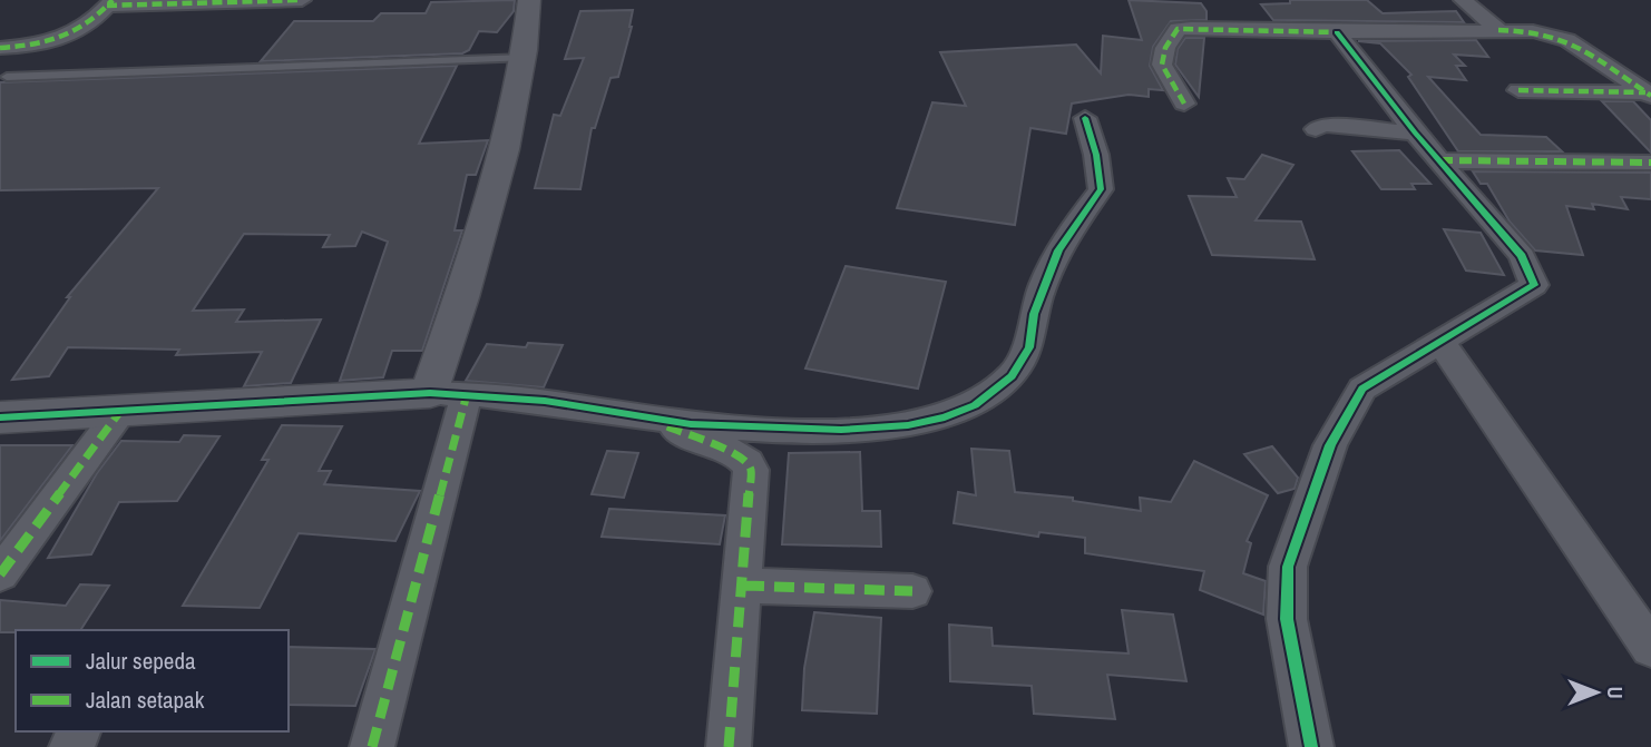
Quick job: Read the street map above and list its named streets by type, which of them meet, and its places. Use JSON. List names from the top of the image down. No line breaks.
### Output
{"legend":["Jalur sepeda","Jalan setapak"],"north":"right"}
